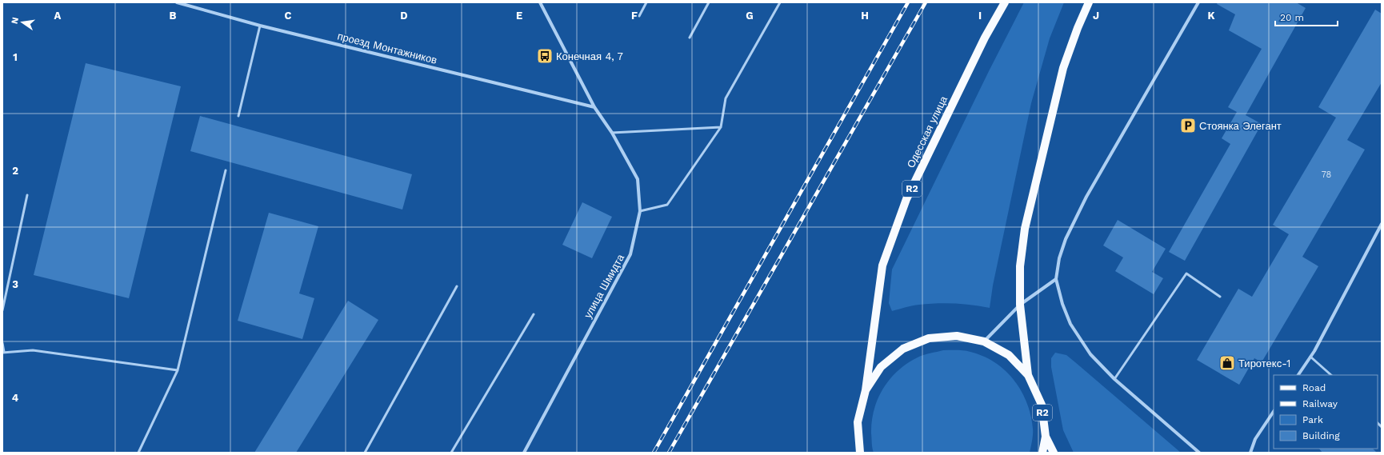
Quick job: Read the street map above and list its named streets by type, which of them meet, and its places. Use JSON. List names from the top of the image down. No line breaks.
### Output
{"streets":{"main road":["Одесская улица","R2"],"street":["проезд Монтажников","улица Шмидта"]},"crossings":[["проезд Монтажников","улица Шмидта"],["Одесская улица","R2"]],"places":{"bus stop":["Конечная 4, 7"],"parking":["Стоянка Элегант"],"shop":["Тиротекс-1"]},"house_numbers":["78"],"legend":["Road","Railway","Park","Building"],"scale_bar":"20 m","north":"left","grid":{"columns":["A","B","C","D","E","F","G","H","I","J","K"],"rows":["1","2","3","4"]}}
